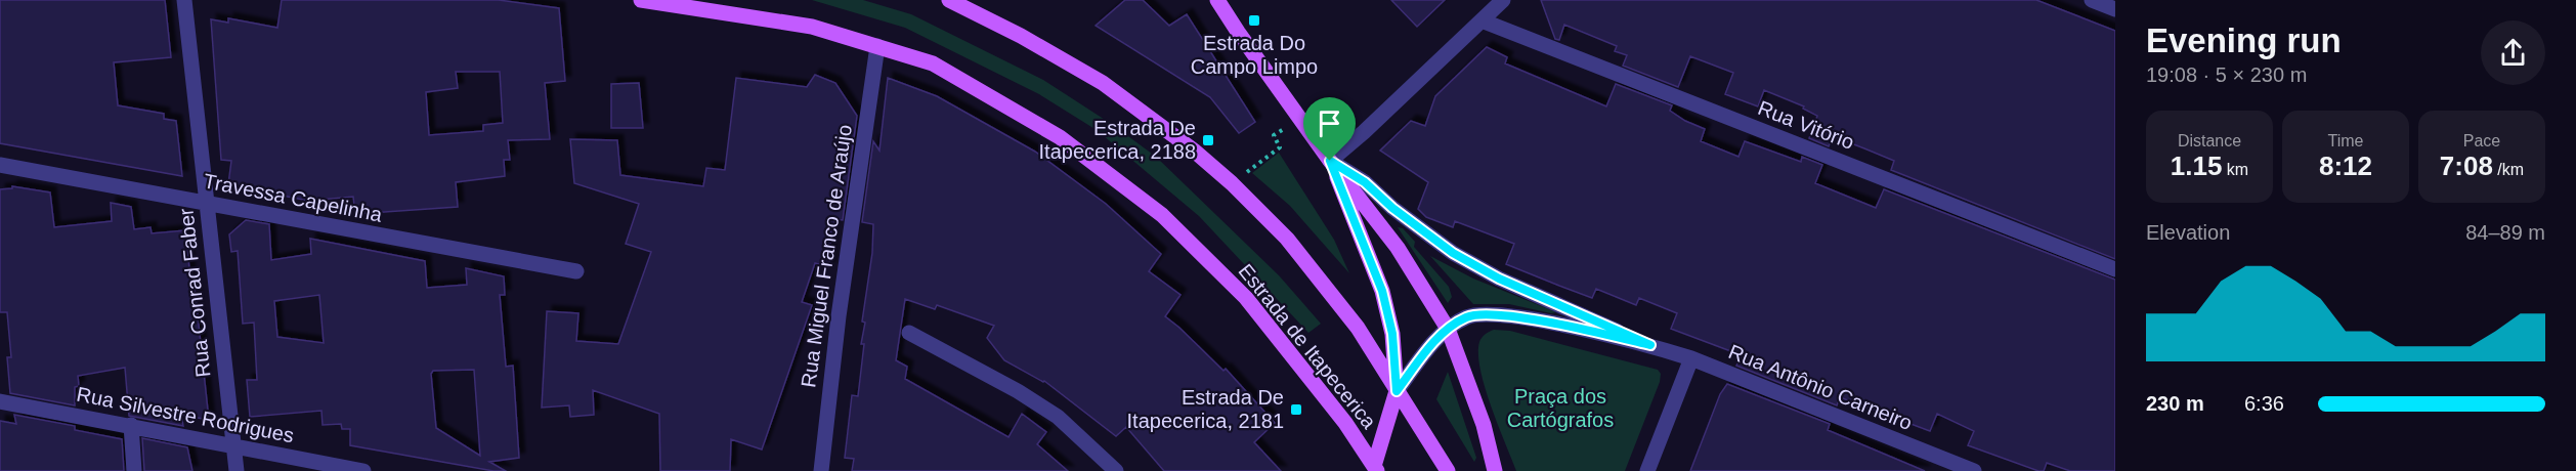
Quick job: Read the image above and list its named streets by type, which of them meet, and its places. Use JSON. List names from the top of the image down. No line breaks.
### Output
{"streets":{"main road":["Estrada de Itapecerica"],"street":["Rua Vitório","Travessa Capelinha","Rua Miguel Franco de Araújo","Rua Conrad Faber","Rua Antônio Carneiro","Rua Silvestre Rodrigues"]},"crossings":[["Travessa Capelinha","Rua Conrad Faber"],["Rua Miguel Franco de Araújo","Estrada de Itapecerica"],["Rua Conrad Faber","Rua Silvestre Rodrigues"],["Estrada de Itapecerica","Rua Antônio Carneiro"]],"parks":["Praça dos Cartógrafos"],"places":{"transit":["Estrada Do Campo Limpo","Estrada De Itapecerica, 2188","Estrada De Itapecerica, 2181"]},"page":{"heading":["Evening run","19:08 · 5 × 230 m"],"stats":[["Distance","1.15 km"],["Time","8:12"],["Pace","7:08 /km"]],"chart":["Elevation","84–89 m"],"list":[{"name":"230 m","note":"6:36"}]}}
